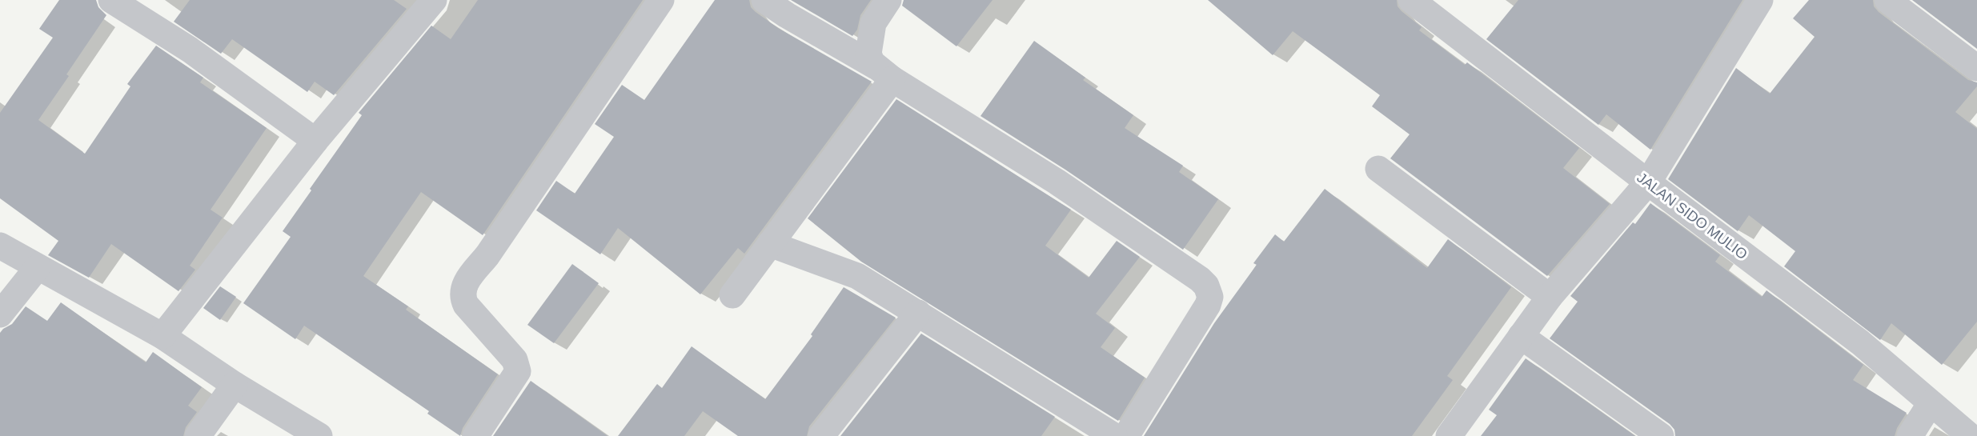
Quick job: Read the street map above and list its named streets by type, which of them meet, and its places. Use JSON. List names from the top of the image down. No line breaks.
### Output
{"streets":{"street":["JALAN SIDO MULIO"]}}
